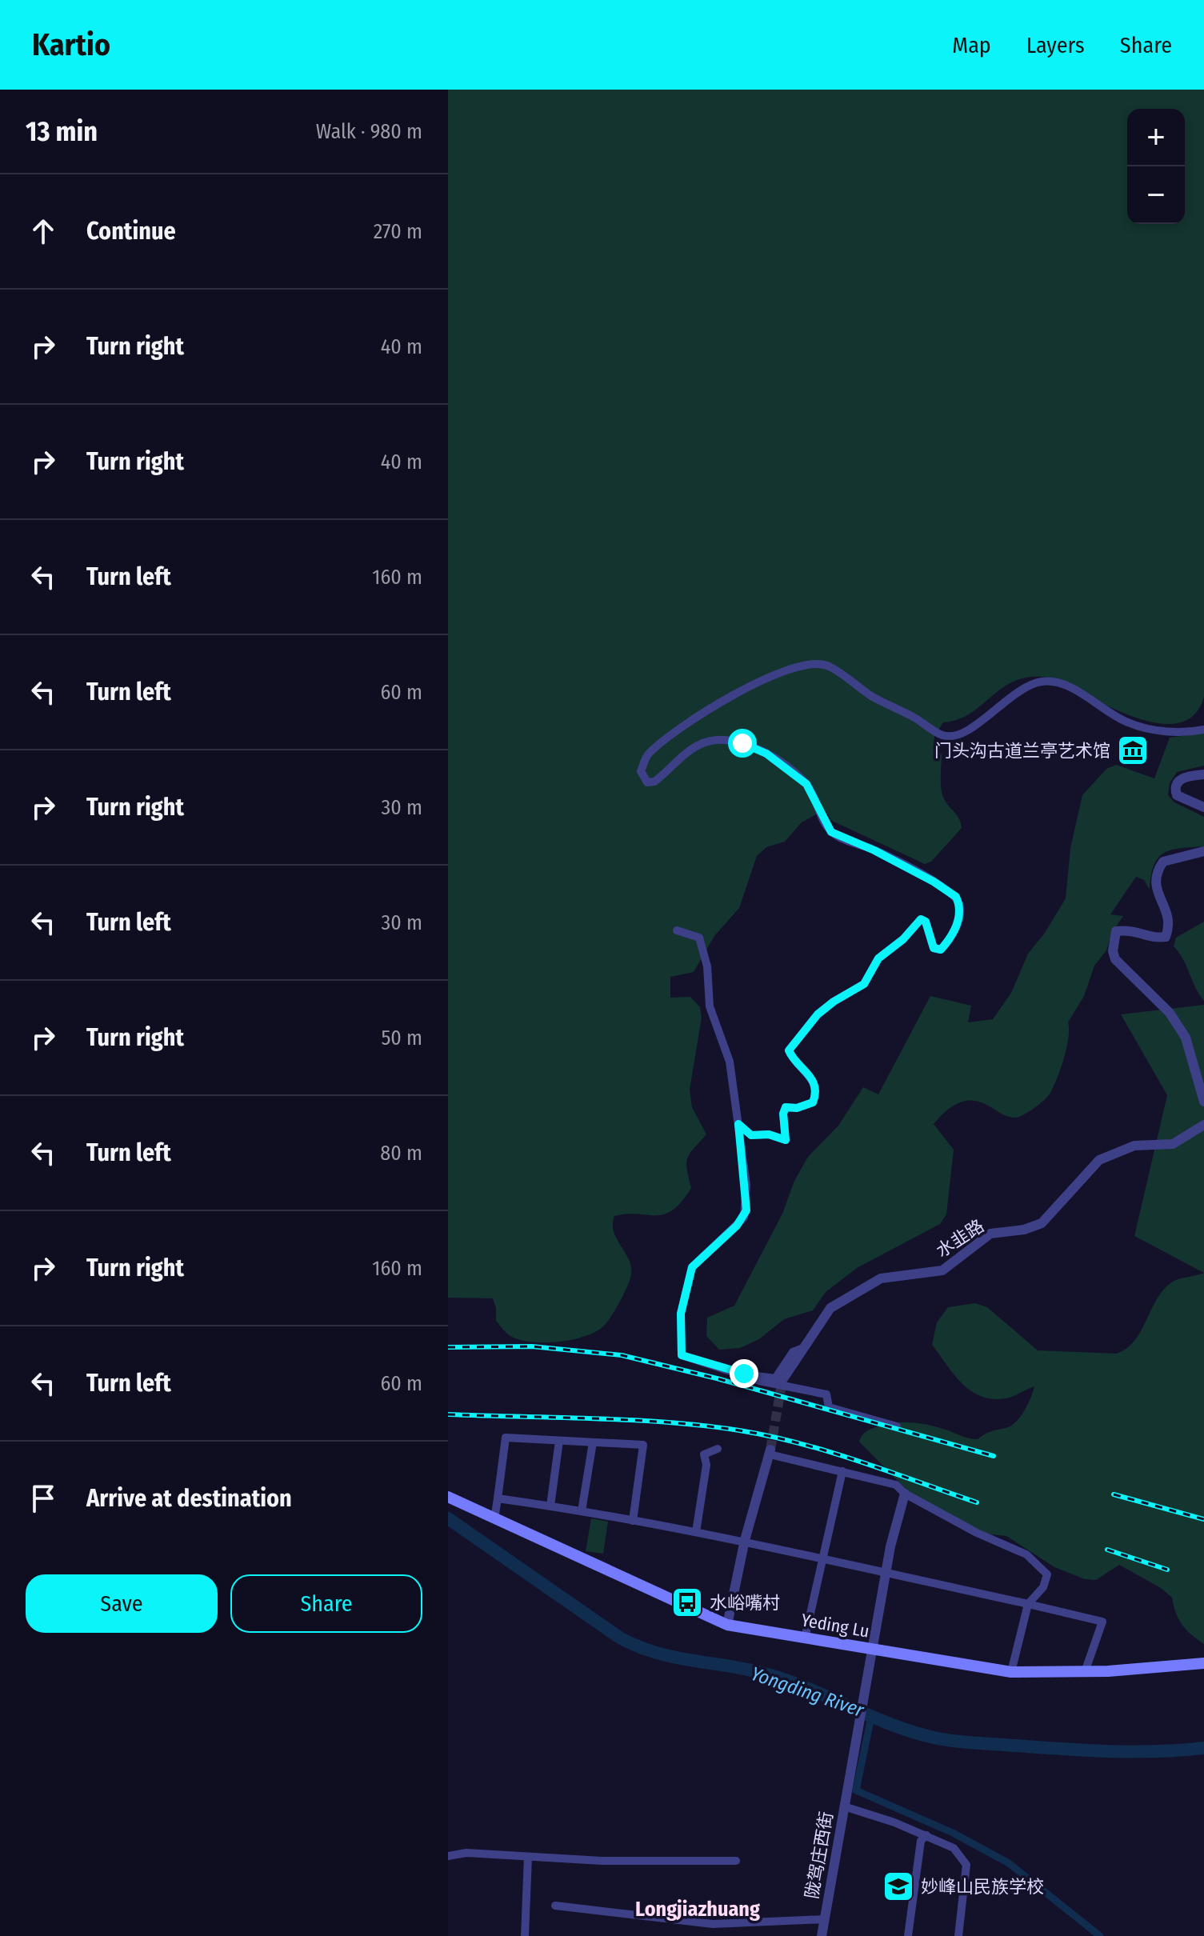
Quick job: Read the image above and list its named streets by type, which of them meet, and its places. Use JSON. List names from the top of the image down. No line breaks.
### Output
{"streets":{"main road":["Yeding Lu"],"street":["水韭路","陇驾庄西街"]},"crossings":[["Yeding Lu","陇驾庄西街"]],"districts":["Longjiazhuang"],"water":["Yongding River"],"places":{"museum":["门头沟古道兰亭艺术馆"],"bus stop":["水峪嘴村"],"school or university":["妙峰山民族学校"]},"page":{"header":"Kartio","nav":["Map","Layers","Share"],"heading":["13 min","Walk · 980 m"],"map_buttons":["+","−"],"list":[["Continue","270 m"],["Turn right","40 m"],["Turn right","40 m"],["Turn left","160 m"],["Turn left","60 m"],["Turn right","30 m"],["Turn left","30 m"],["Turn right","50 m"],["Turn left","80 m"],["Turn right","160 m"],["Turn left","60 m"],"Arrive at destination"],"buttons":["Save","Share"]}}
